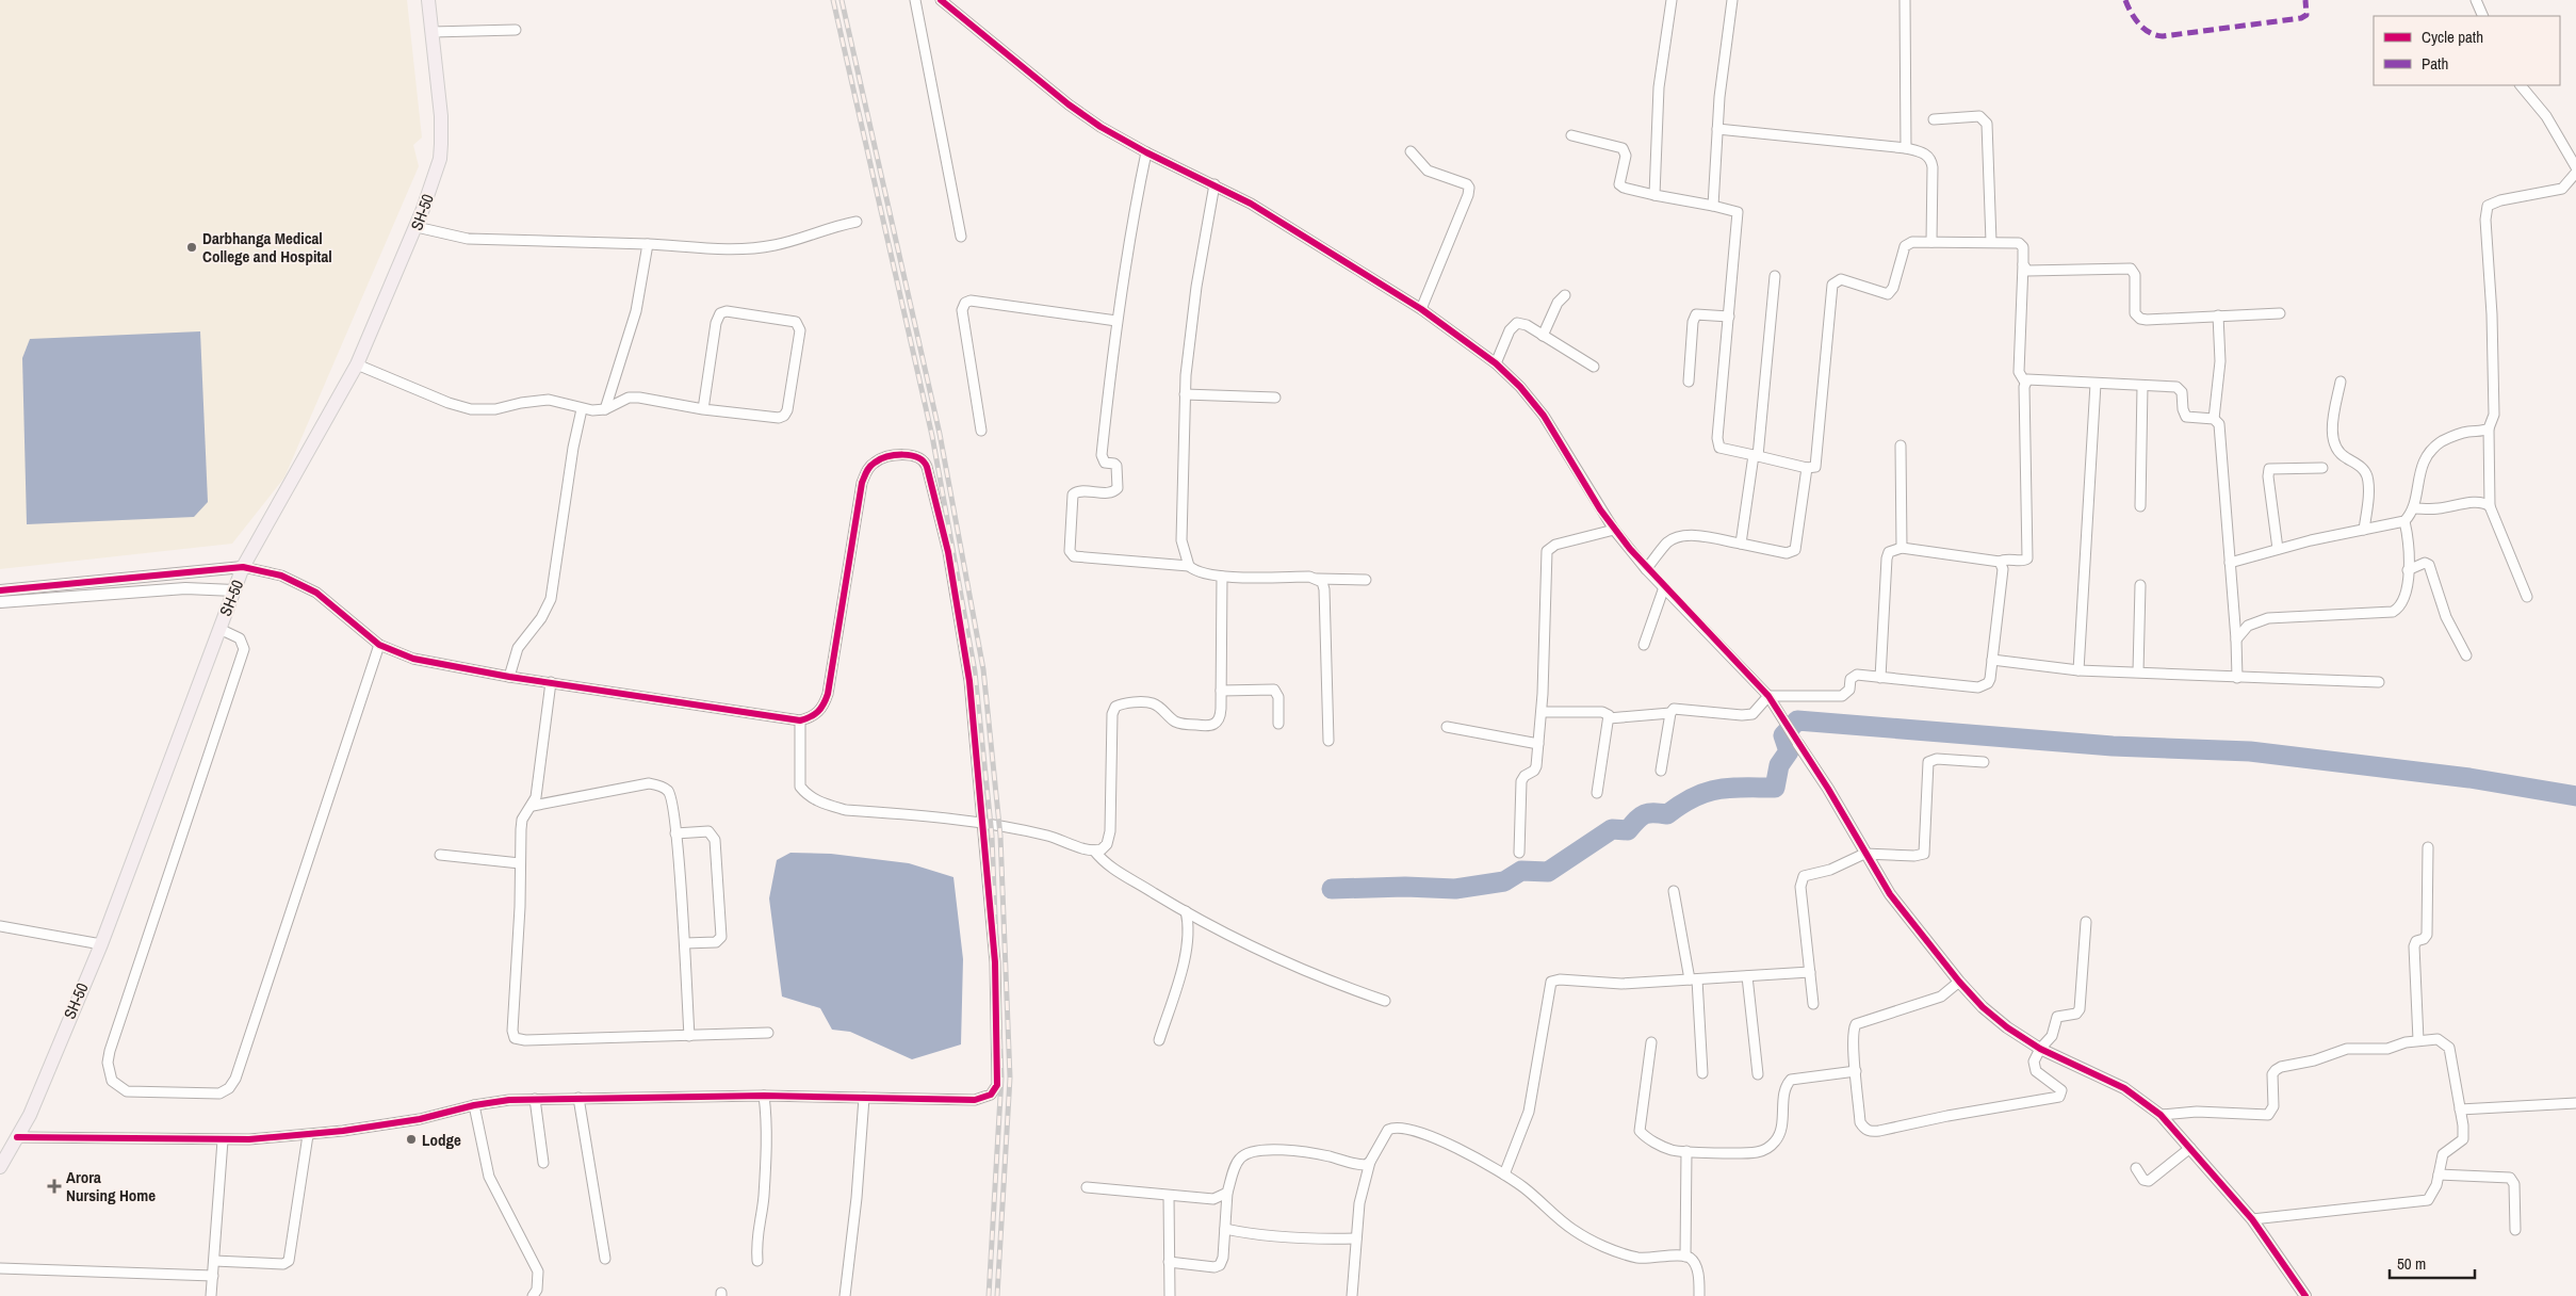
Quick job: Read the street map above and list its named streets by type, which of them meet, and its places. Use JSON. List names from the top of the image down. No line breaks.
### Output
{"streets":{"main road":["SH-50"]},"places":{"other":["Darbhanga Medical College and Hospital","Lodge"],"health":["Arora Nursing Home"]},"legend":["Cycle path","Path"],"scale_bar":"50 m"}
